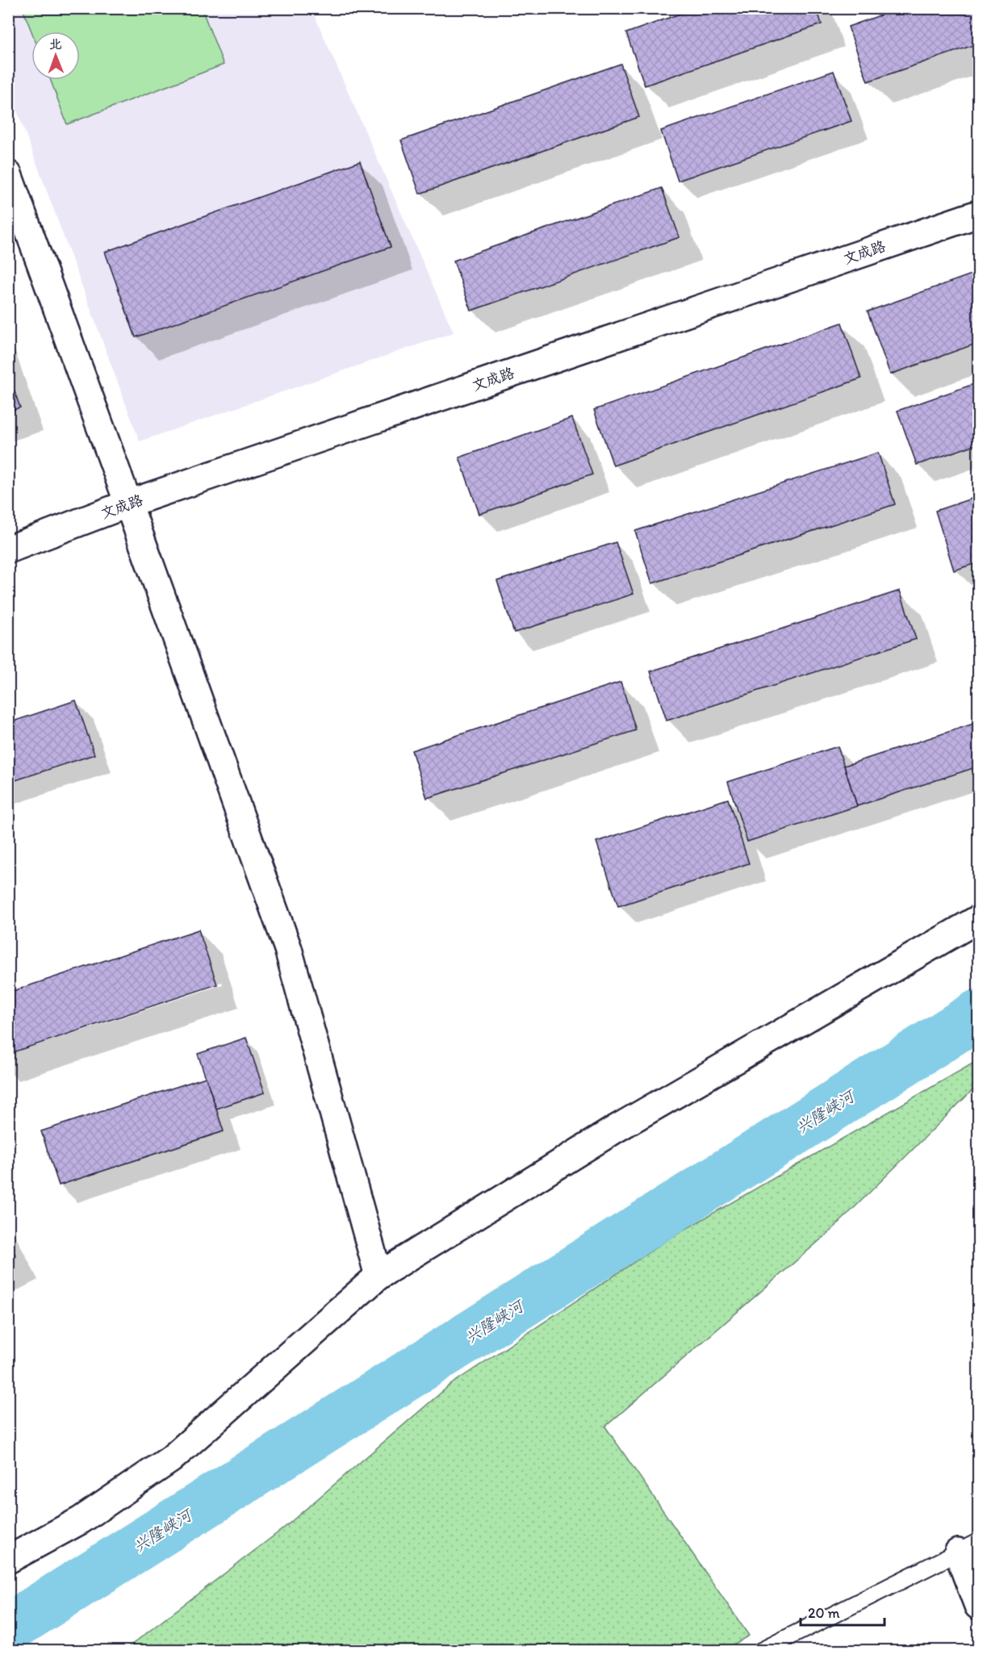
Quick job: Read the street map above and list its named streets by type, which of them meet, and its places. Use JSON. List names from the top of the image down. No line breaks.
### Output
{"streets":{"street":["文成路"]},"water":["兴隆峡河"],"scale_bar":"20 m","north":"top"}
